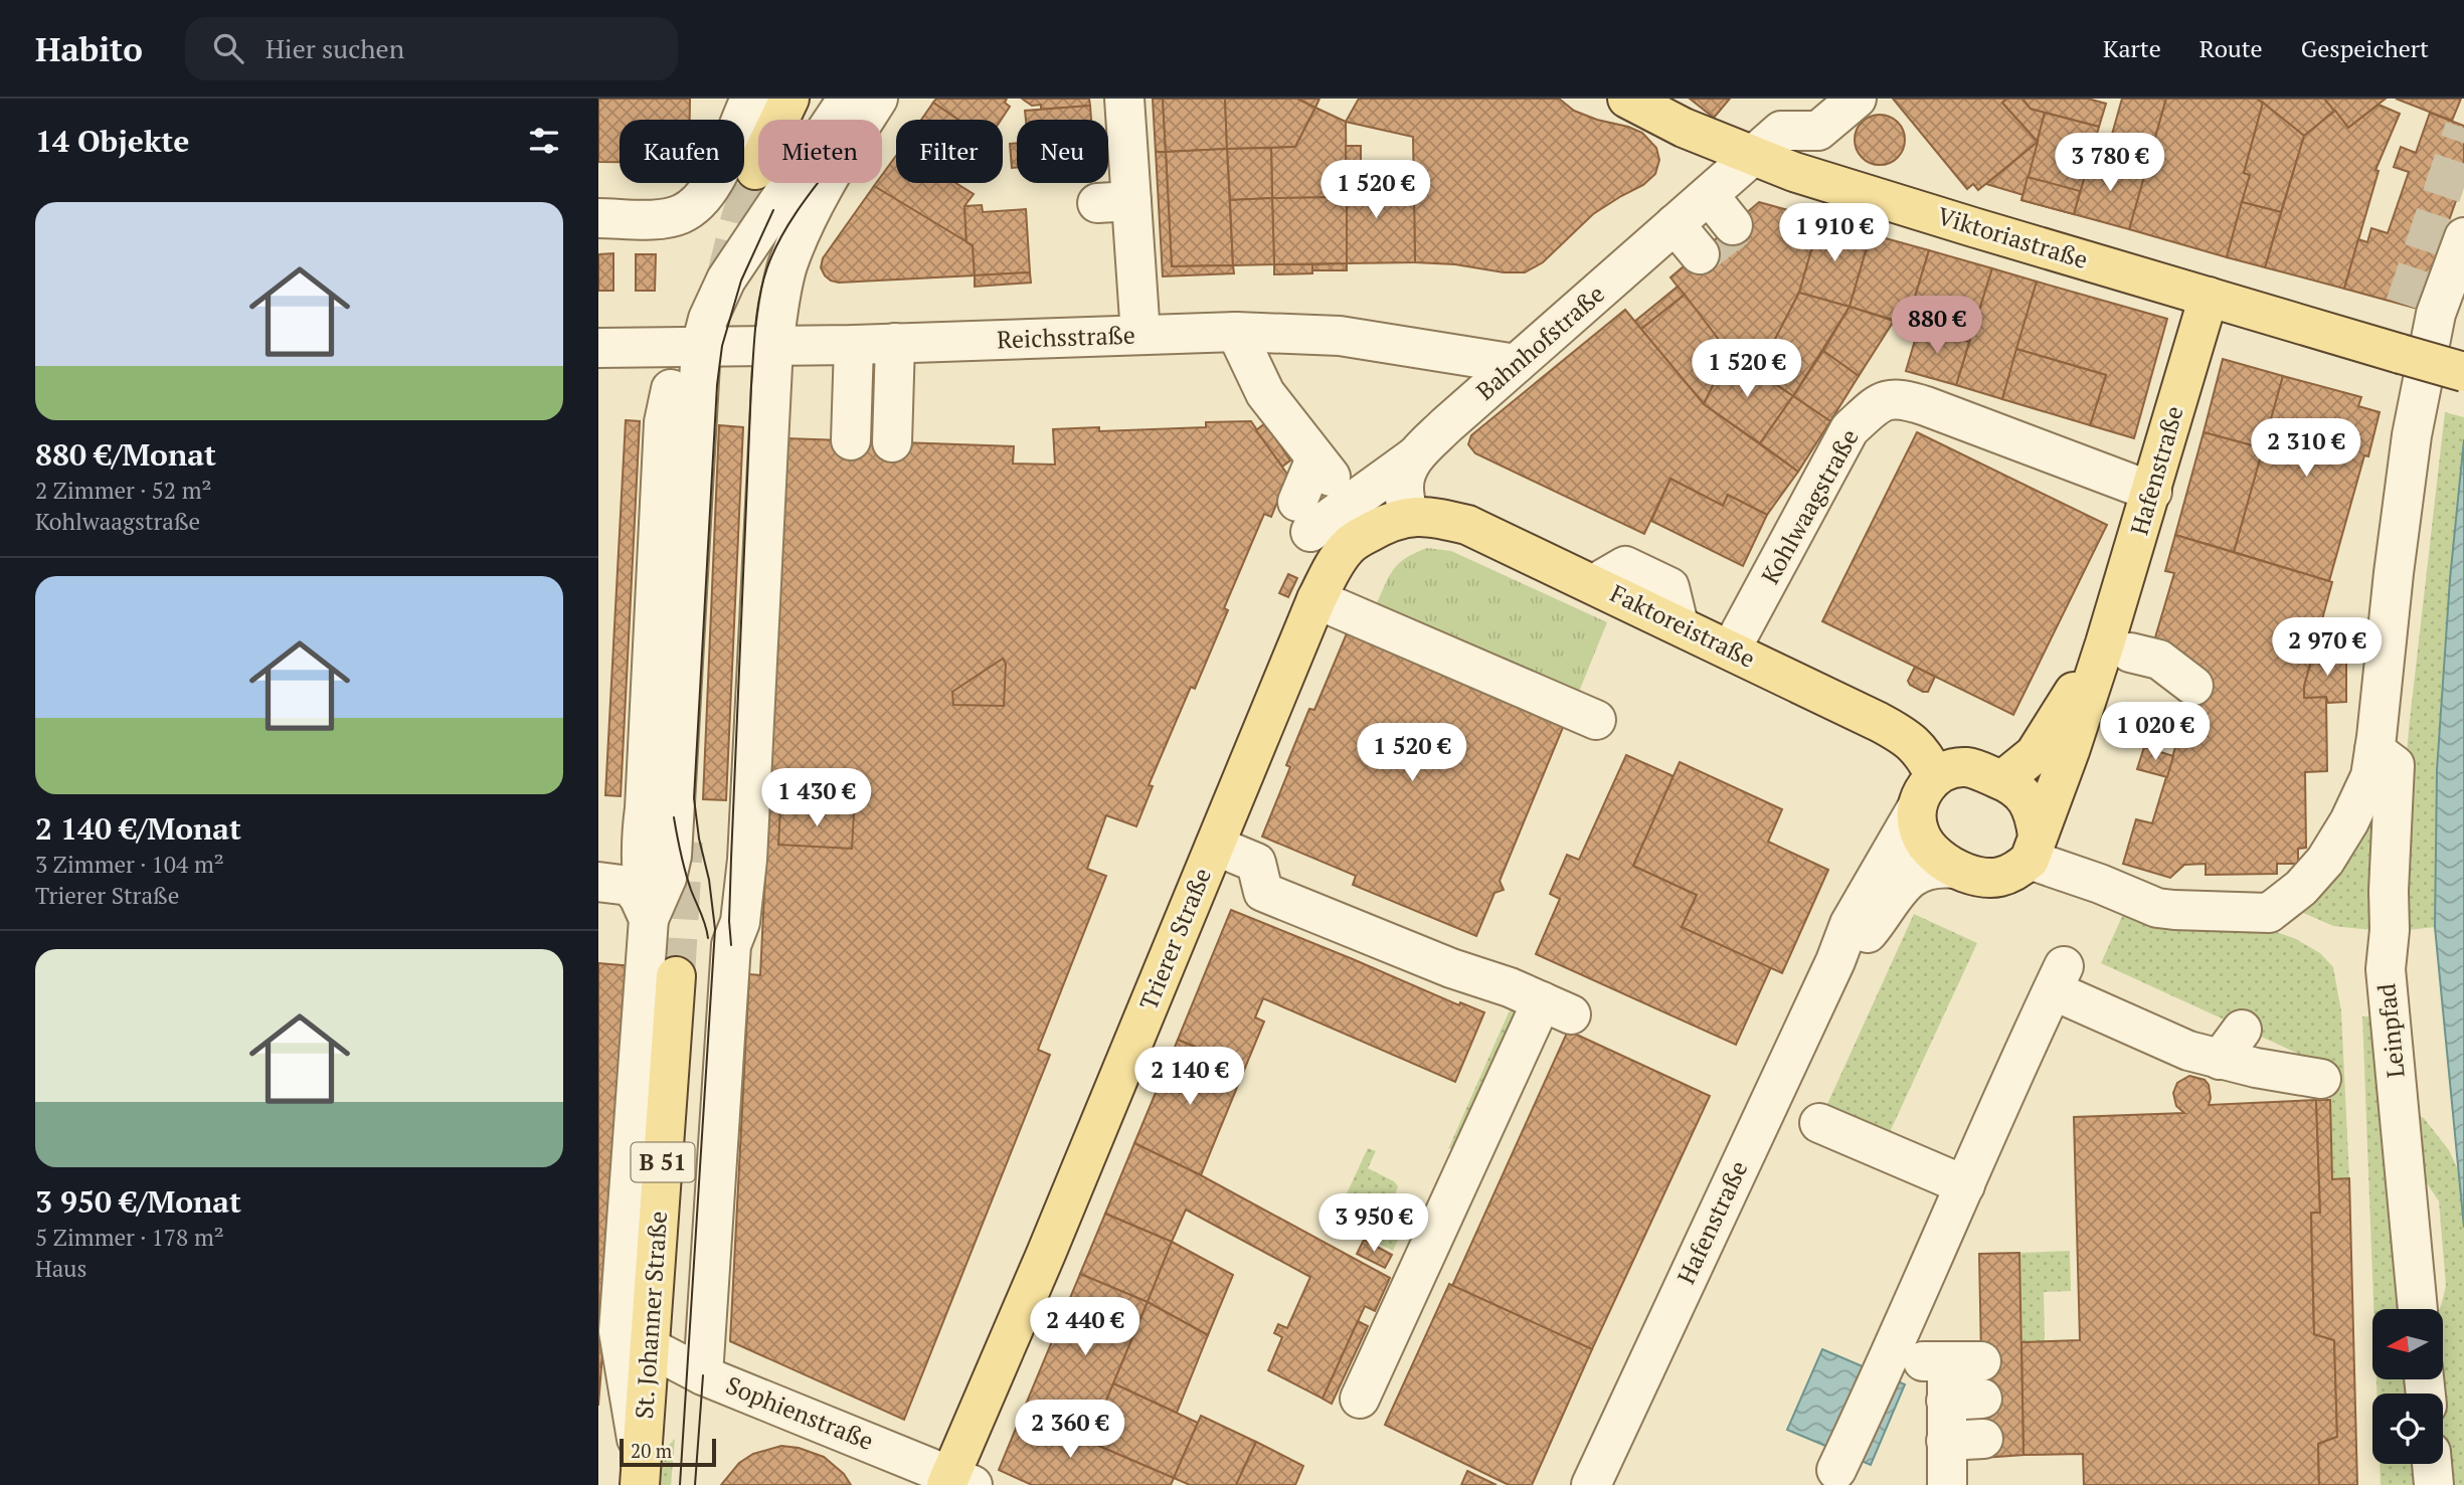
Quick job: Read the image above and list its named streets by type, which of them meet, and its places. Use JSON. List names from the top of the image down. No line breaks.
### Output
{"streets":{"main road":["Viktoriastraße","Hafenstraße","Faktoreistraße","Trierer Straße","B 51","St. Johanner Straße"],"street":["Reichsstraße","Bahnhofstraße","Kohlwaagstraße","Leinpfad","Sophienstraße"]},"crossings":[["Viktoriastraße","Bahnhofstraße"],["Viktoriastraße","Hafenstraße"],["Reichsstraße","Bahnhofstraße"],["Bahnhofstraße","Faktoreistraße"],["Bahnhofstraße","Trierer Straße"],["Hafenstraße","Kohlwaagstraße"],["Hafenstraße","Faktoreistraße"],["Kohlwaagstraße","Faktoreistraße"],["Faktoreistraße","Trierer Straße"],["Trierer Straße","Sophienstraße"],["St. Johanner Straße","Sophienstraße"]],"scale_bar":"20 m","north":"left","page":{"header":"Habito","search":"Hier suchen","nav":["Karte","Route","Gespeichert"],"heading":"14 Objekte","chip":["Kaufen","Mieten","Filter","Neu"],"price":["3 780 €","1 520 €","1 910 €","880 €","1 520 €","2 310 €","2 970 €","1 020 €","1 520 €","1 430 €","2 140 €","3 950 €","2 440 €","2 360 €"],"list":[{"name":"880 €/Monat","note":"2 Zimmer · 52 m² · Kohlwaagstraße"},{"name":"2 140 €/Monat","note":"3 Zimmer · 104 m² · Trierer Straße"},{"name":"3 950 €/Monat","note":"5 Zimmer · 178 m² · Haus"}],"scale":"20 m"}}
